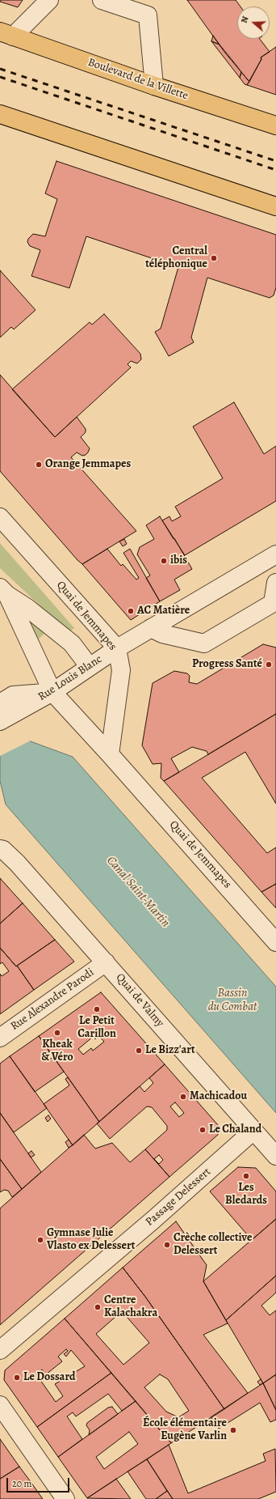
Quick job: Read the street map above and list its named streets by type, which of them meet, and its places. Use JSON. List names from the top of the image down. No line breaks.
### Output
{"streets":{"main road":["Boulevard de la Villette"],"street":["Quai de Jemmapes","Rue Louis Blanc","Rue Alexandre Parodi","Quai de Valmy","Passage Delessert"]},"crossings":[["Quai de Jemmapes","Rue Louis Blanc"],["Rue Alexandre Parodi","Quai de Valmy"],["Quai de Valmy","Passage Delessert"]],"water":["Canal Saint-Martin","Bassin du Combat"],"places":["Central téléphonique","Orange Jemmapes","ibis","AC Matière","Progress Santé","Le Petit Carillon","Kheak & Véro","Le Bizz'art","Machicadou","Le Chaland","Les Bledards","Gymnase Julie Vlasto ex Delessert","Crèche collective Delessert","Centre Kalachakra","Le Dossard","École élémentaire Eugène Varlin"],"scale_bar":"20 m","north":"left"}
